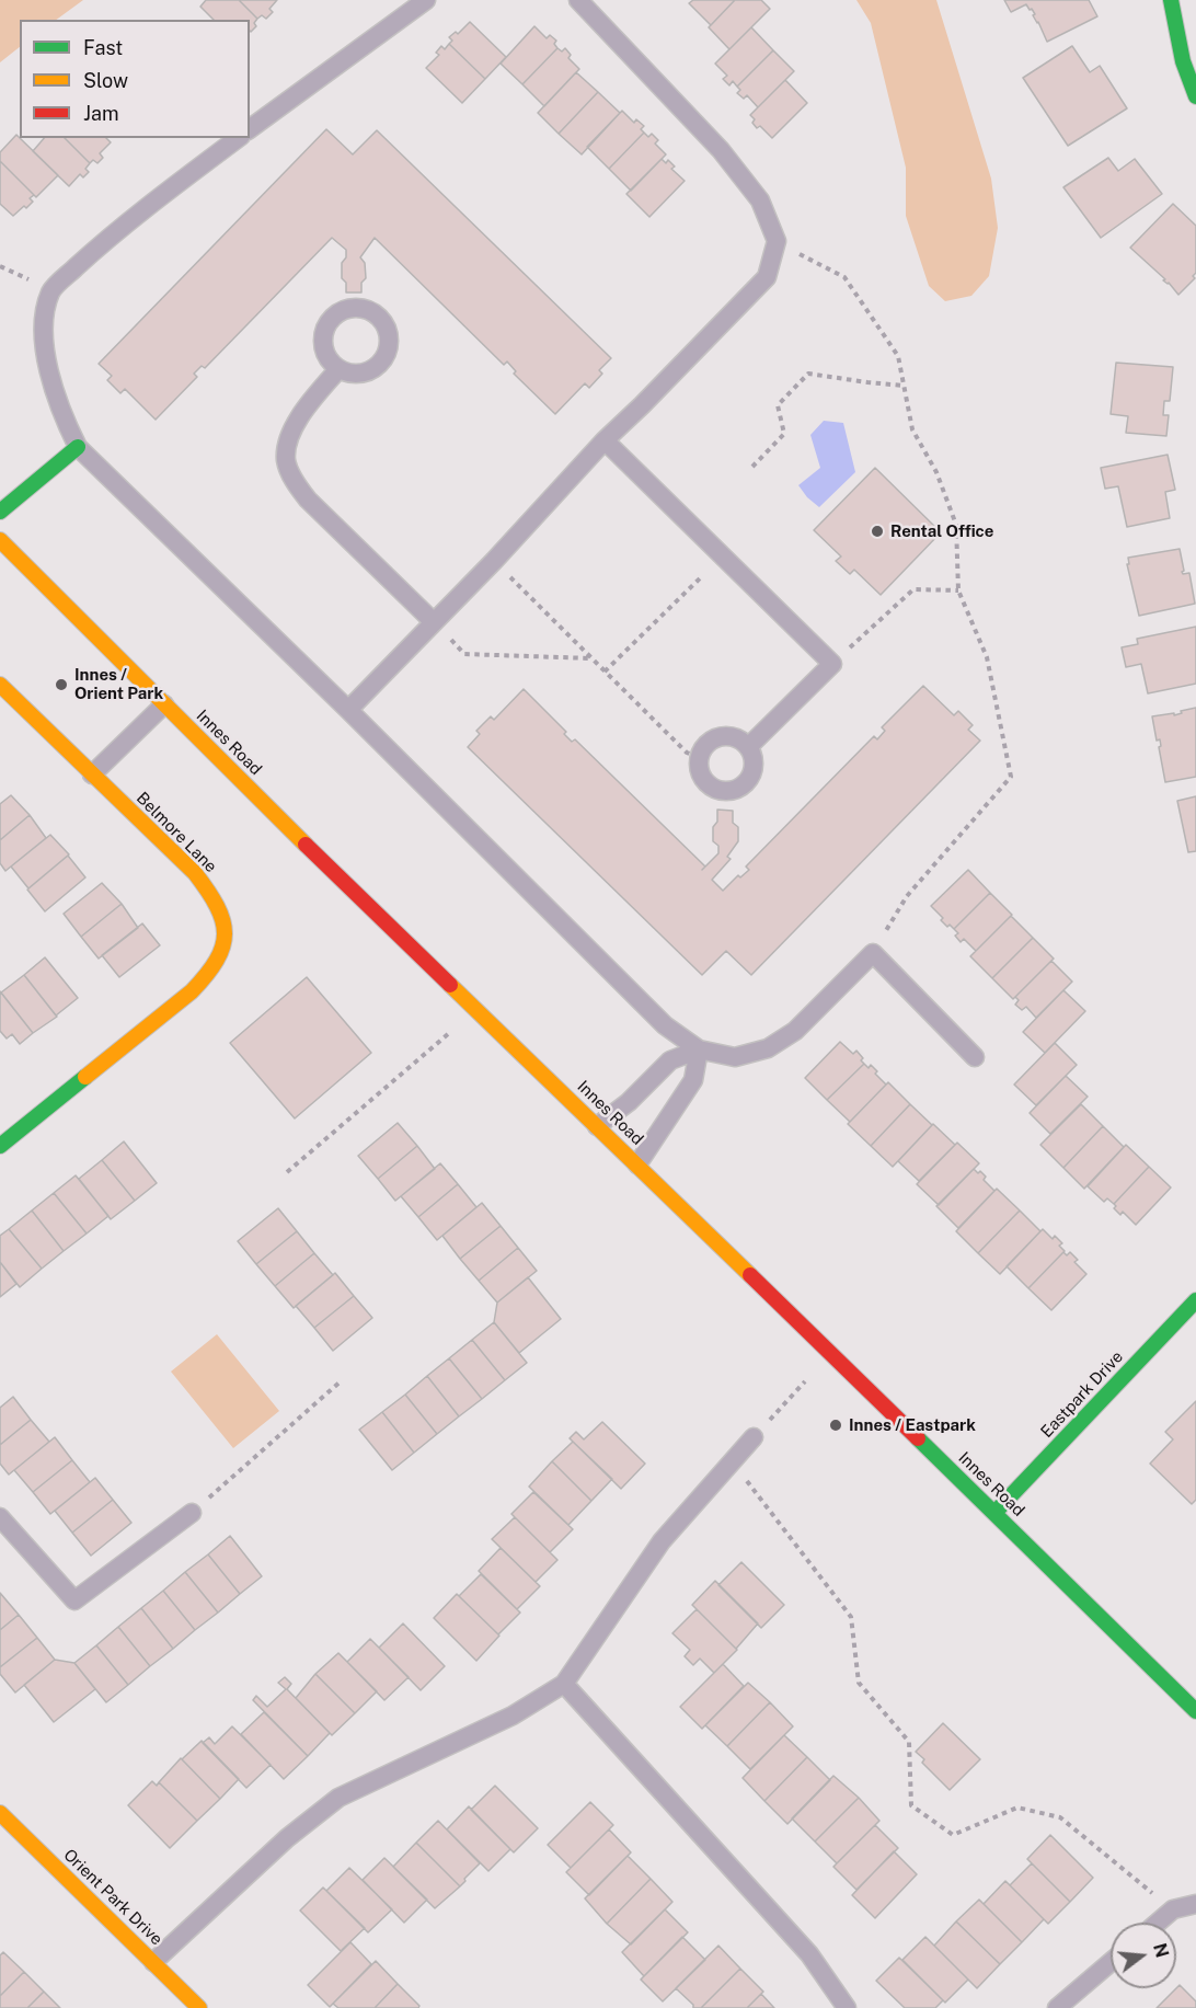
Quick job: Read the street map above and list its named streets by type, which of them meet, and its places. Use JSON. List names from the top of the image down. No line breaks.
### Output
{"streets":{"street":["Innes Road","Belmore Lane","Eastpark Drive","Orient Park Drive"]},"crossings":[["Innes Road","Eastpark Drive"]],"places":["Rental Office","Innes / Orient Park","Innes / Eastpark"],"legend":["Fast","Slow","Jam"],"north":"right"}
